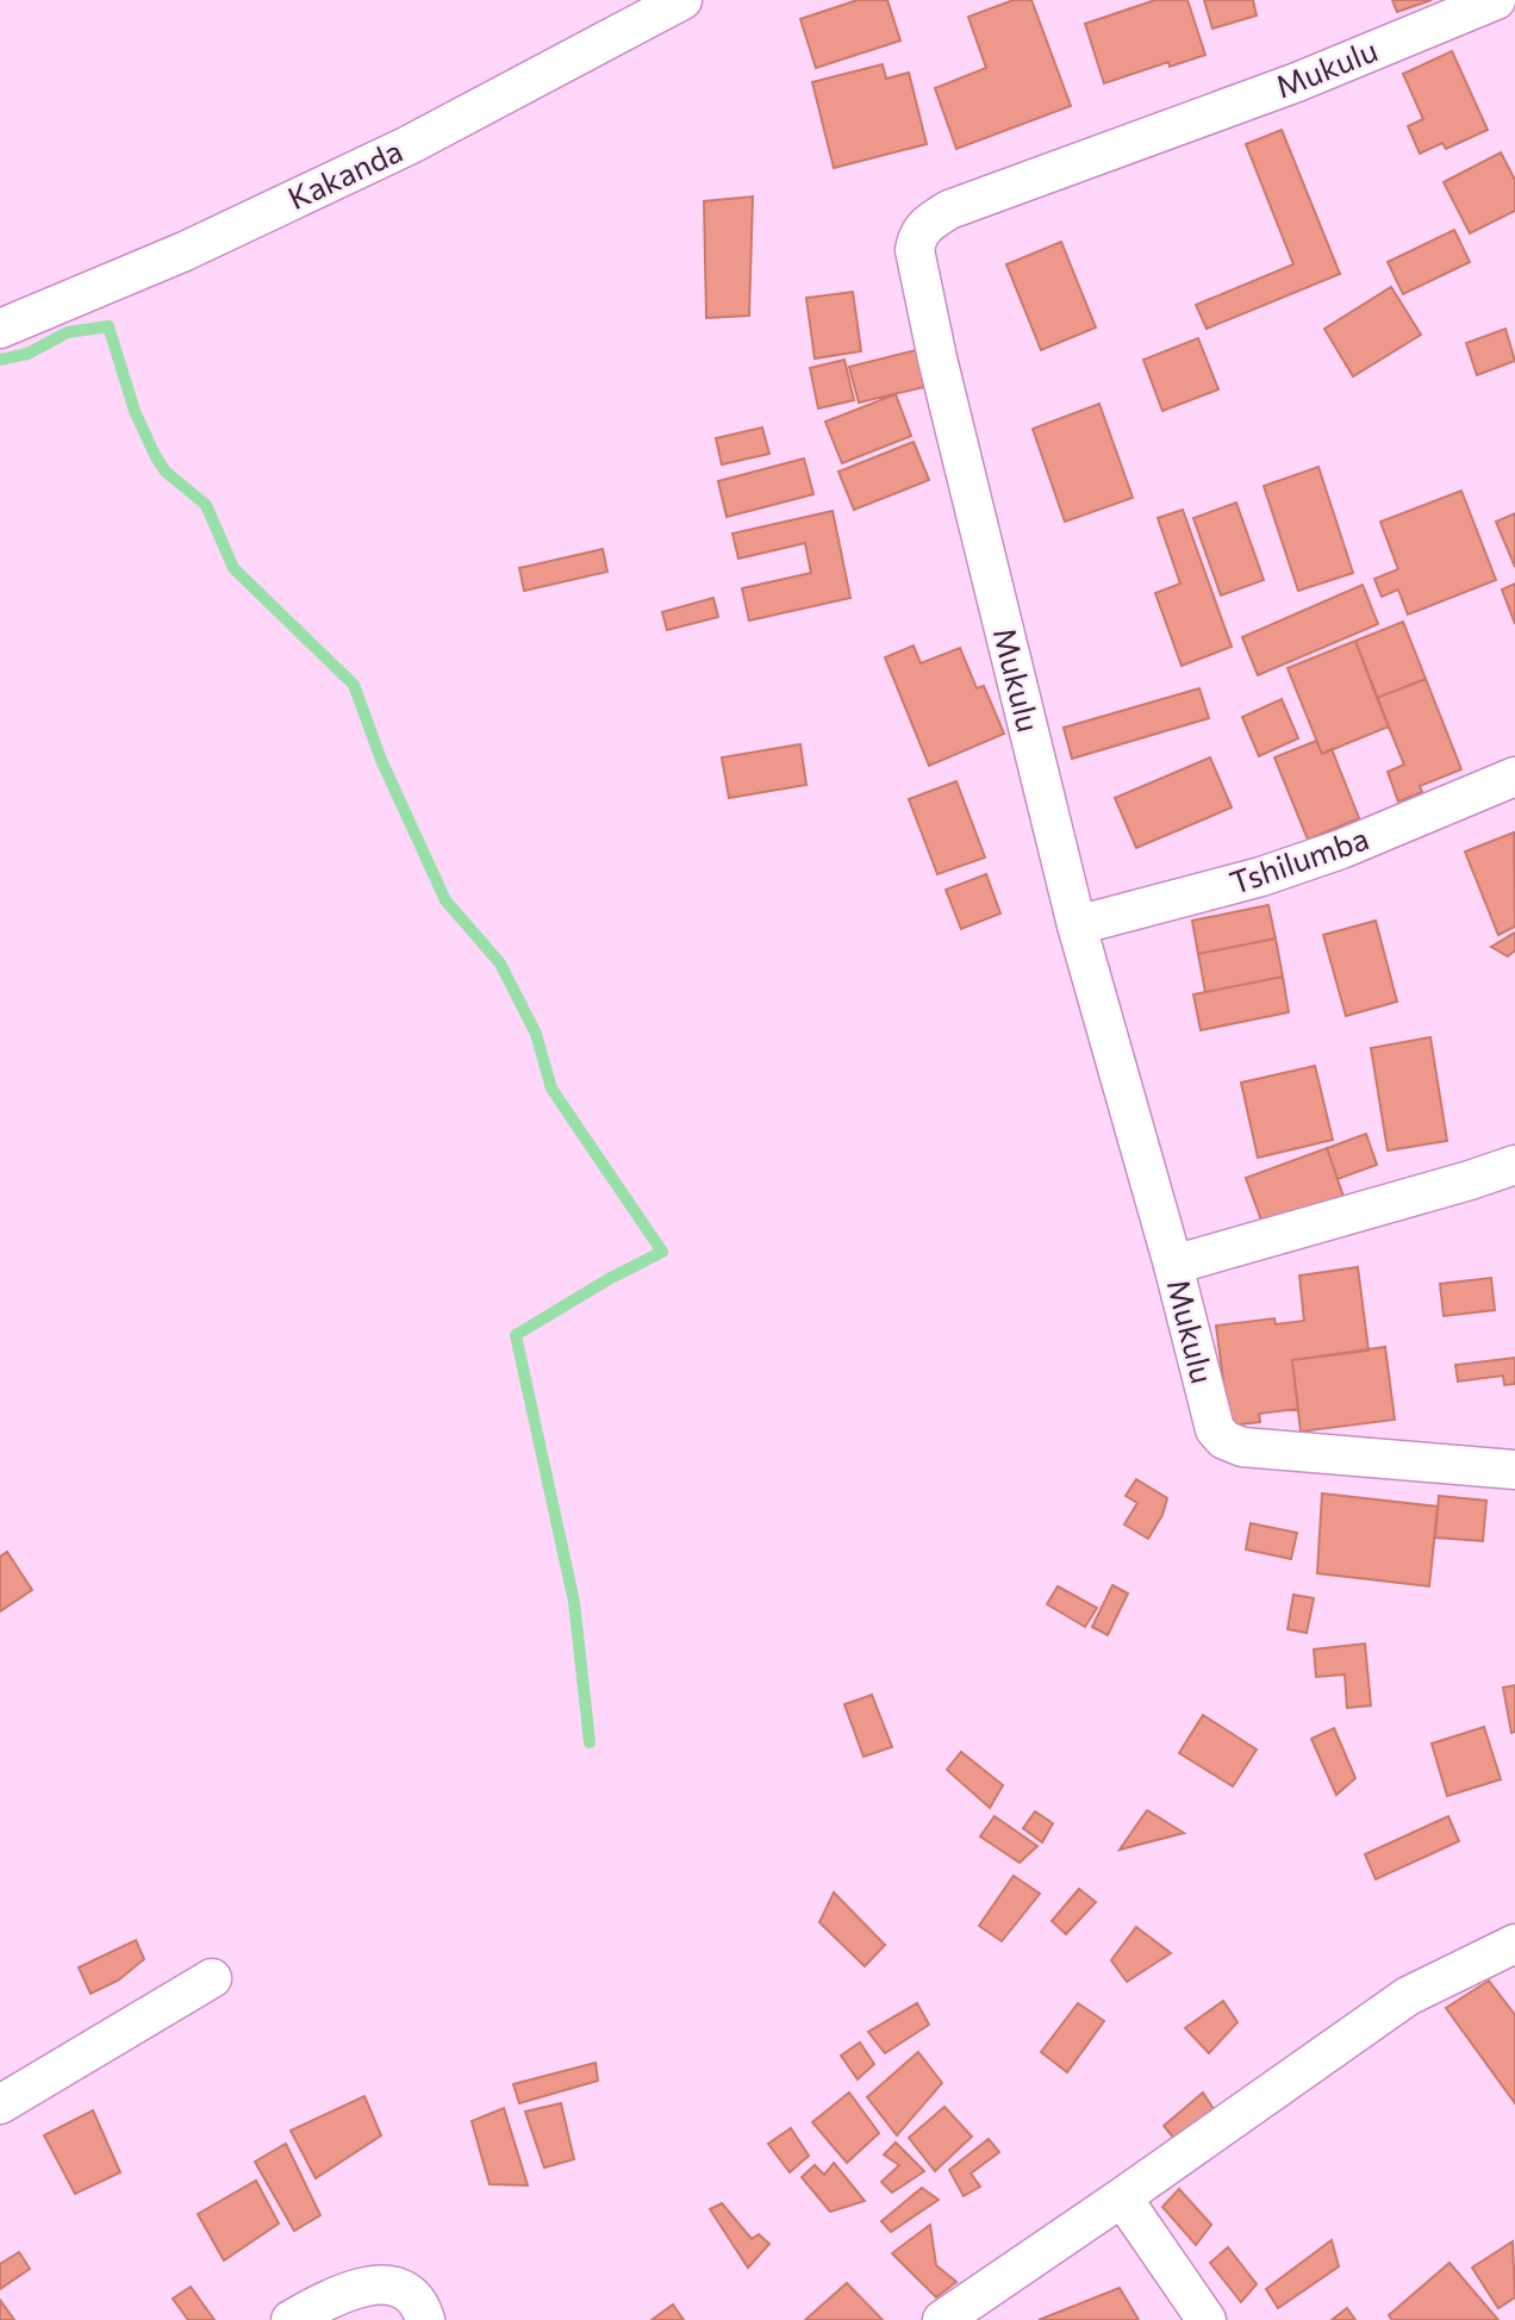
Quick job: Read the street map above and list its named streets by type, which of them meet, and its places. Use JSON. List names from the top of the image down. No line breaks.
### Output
{"streets":{"street":["Mukulu","Kakanda","Tshilumba"]},"crossings":[["Mukulu","Tshilumba"]]}
